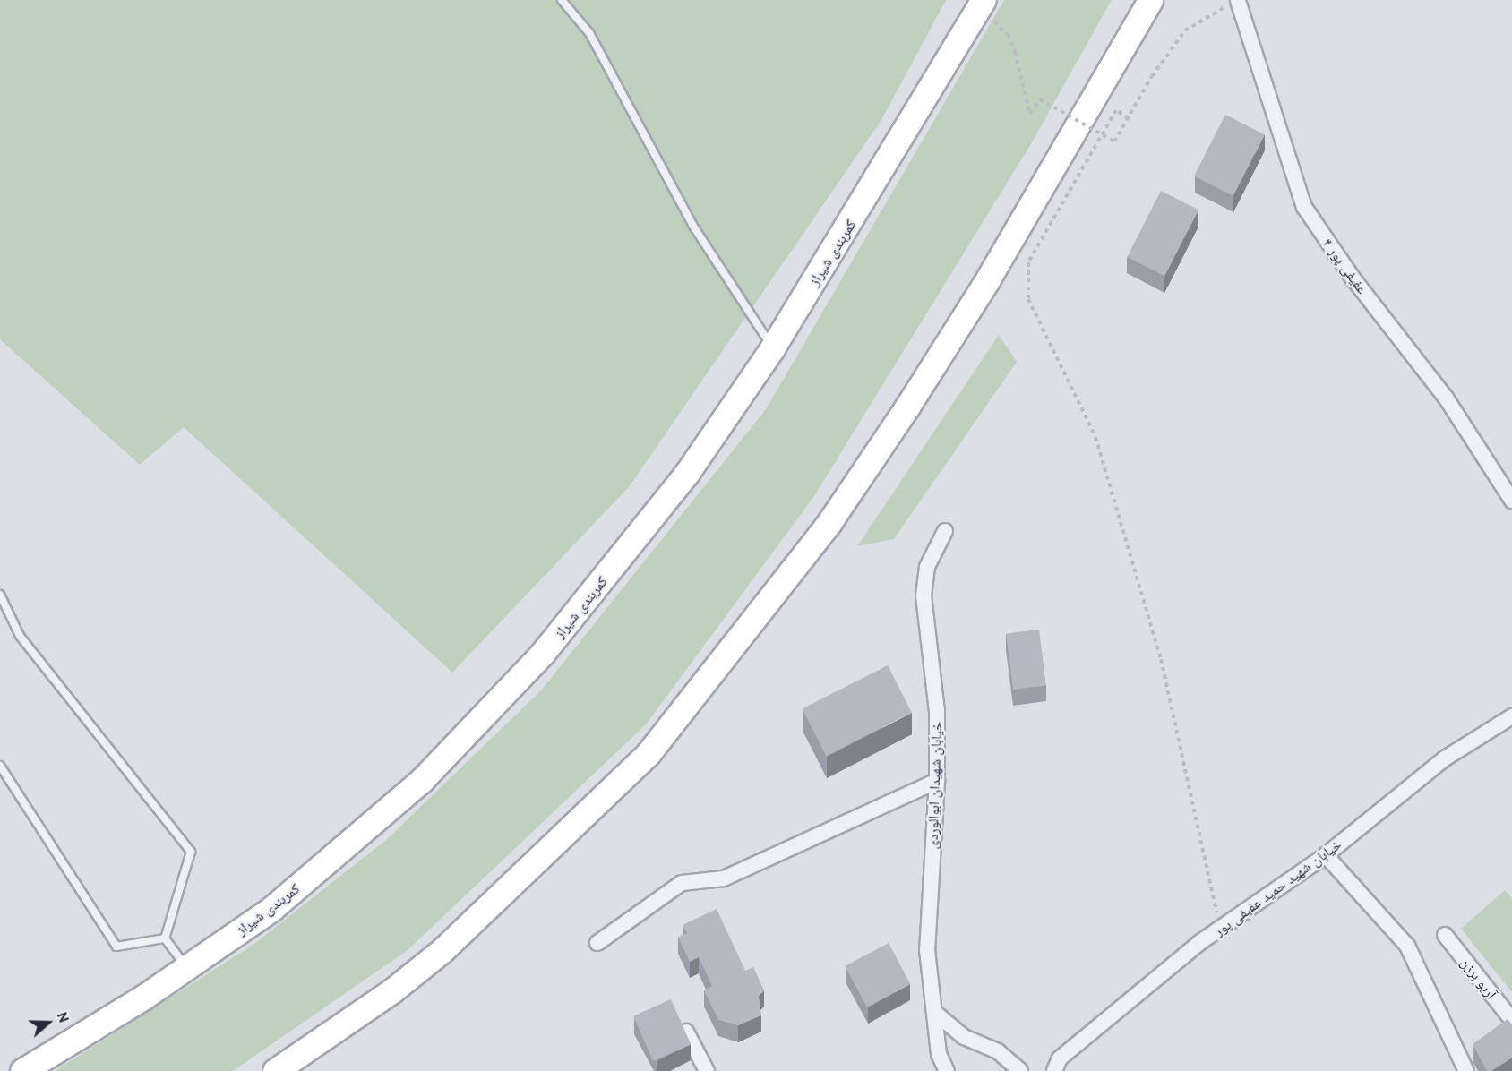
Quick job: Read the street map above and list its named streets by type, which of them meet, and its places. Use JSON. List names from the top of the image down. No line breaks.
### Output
{"streets":{"highway":["کمربندی شیراز"],"street":["عفیفی پور ۴","خیابان شهیدان ابوالوردی","خیابان شهید حمید عفیفی پور","آریو برزن"]},"north":"right"}
